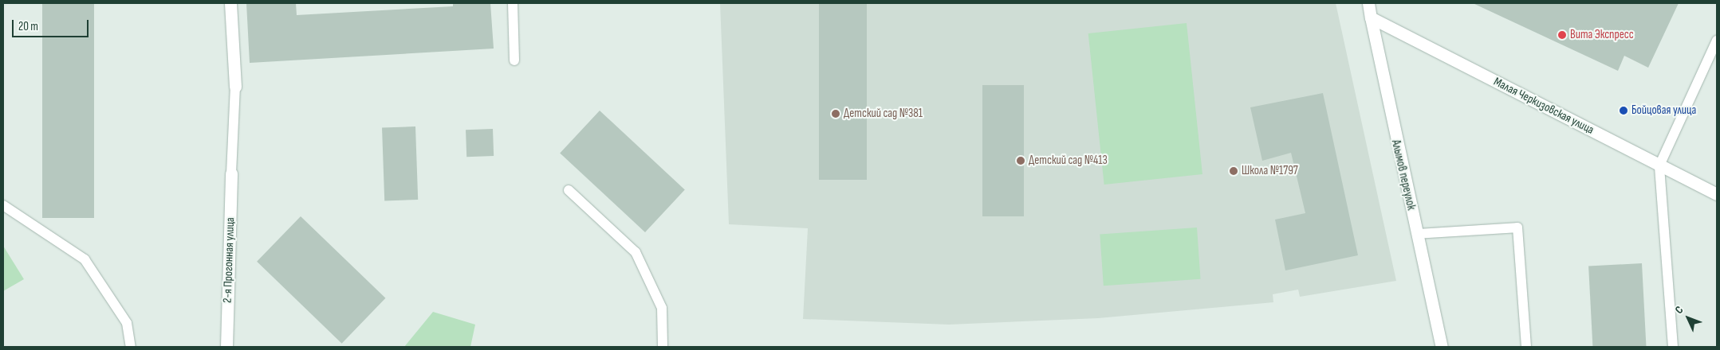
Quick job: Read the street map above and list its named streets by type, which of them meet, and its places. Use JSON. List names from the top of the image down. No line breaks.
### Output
{"streets":{"street":["Малая Черкизовская улица","Алымов переулок","2-я Прогонная улица"]},"crossings":[["Малая Черкизовская улица","Алымов переулок"]],"places":["Вита Экспресс","Бойцовая улица","Детский сад №381","Детский сад №413","Школа №1797"],"scale_bar":"20 m","north":"top left"}
